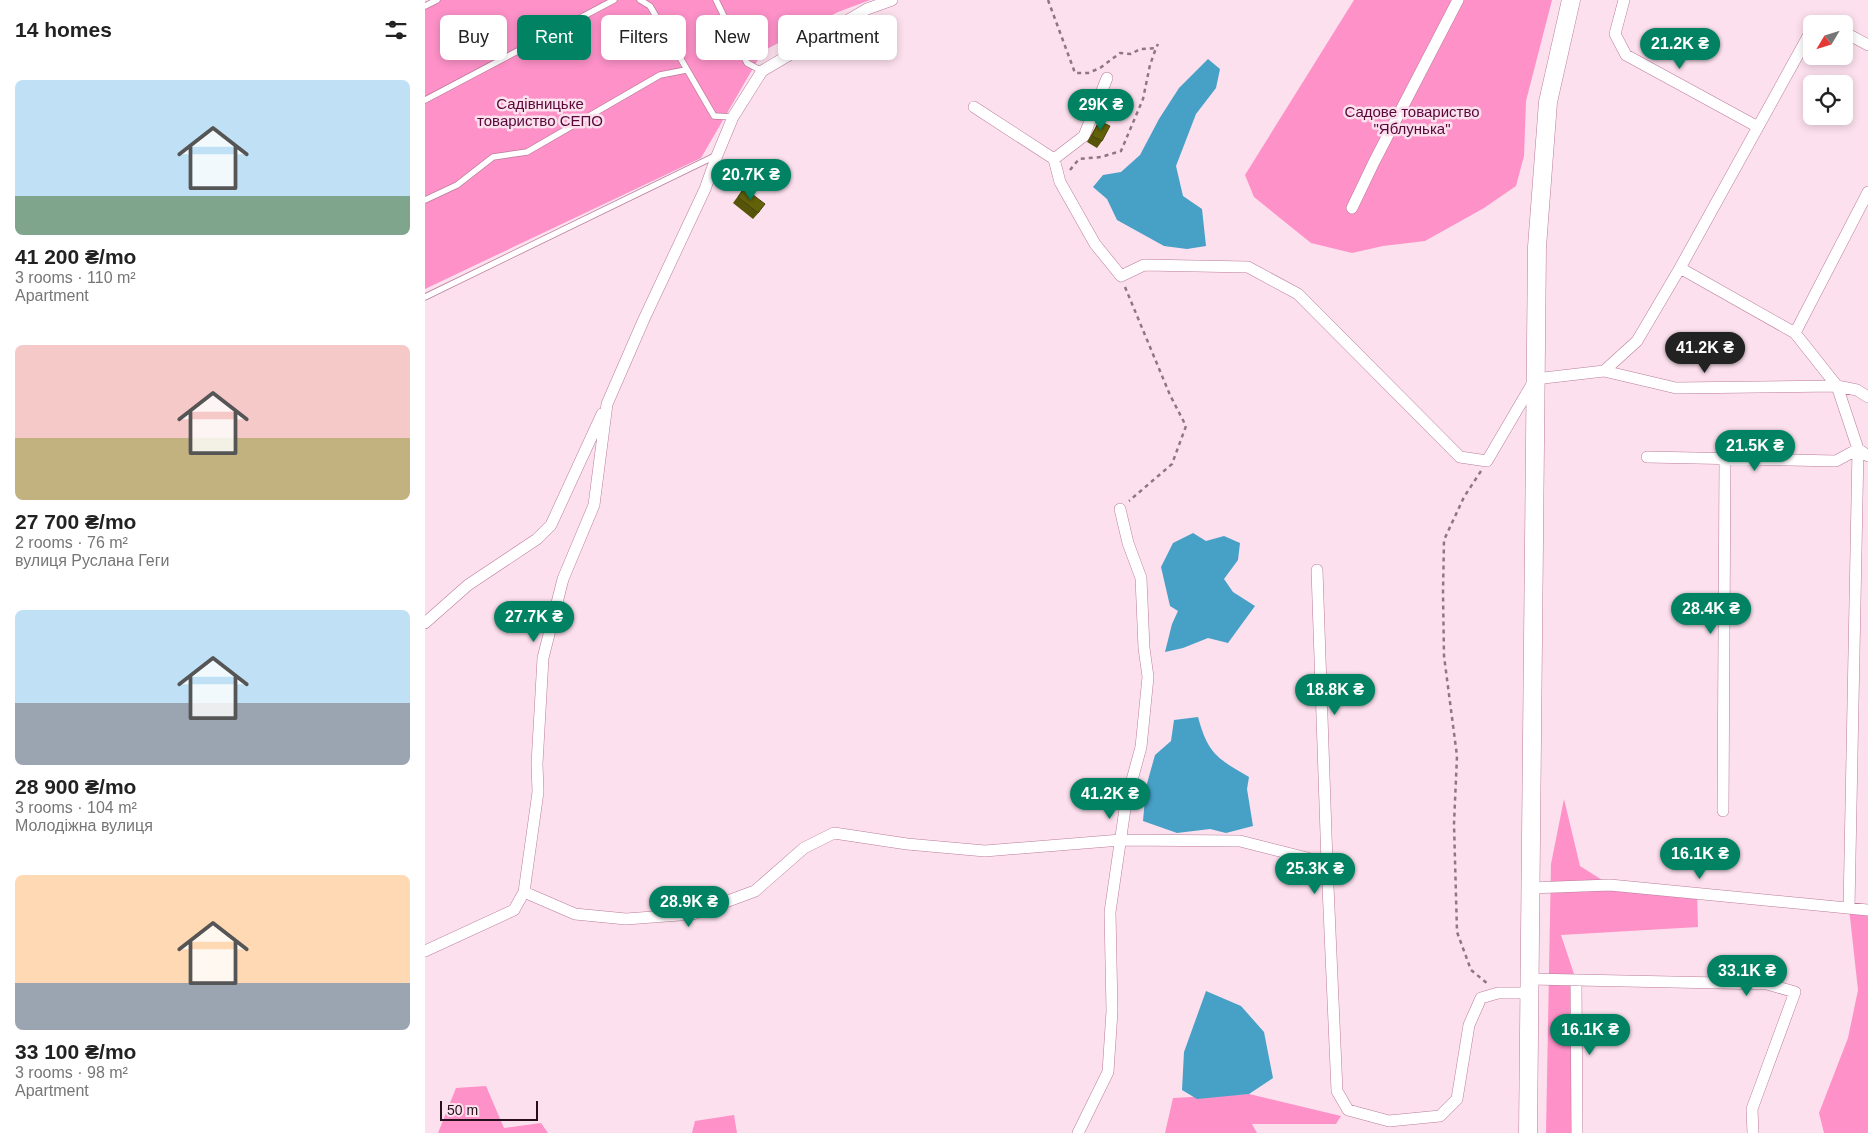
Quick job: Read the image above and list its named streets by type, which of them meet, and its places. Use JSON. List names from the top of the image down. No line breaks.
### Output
{"parks":["Садівницьке товариство СЕПО","Садове товариство \"Яблунька\""],"scale_bar":"50 m","north":"bottom left","page":{"heading":"14 homes","chip":["Buy","Rent","Filters","New","Apartment"],"price":["21.2K ₴","29K ₴","20.7K ₴","41.2K ₴","21.5K ₴","28.4K ₴","27.7K ₴","18.8K ₴","41.2K ₴","16.1K ₴","25.3K ₴","28.9K ₴","33.1K ₴","16.1K ₴"],"list":[{"name":"41 200 ₴/mo","note":"3 rooms · 110 m² · Apartment"},{"name":"27 700 ₴/mo","note":"2 rooms · 76 m² · вулиця Руслана Геги"},{"name":"28 900 ₴/mo","note":"3 rooms · 104 m² · Молодіжна вулиця"},{"name":"33 100 ₴/mo","note":"3 rooms · 98 m² · Apartment"}],"scale":"50 m"}}
